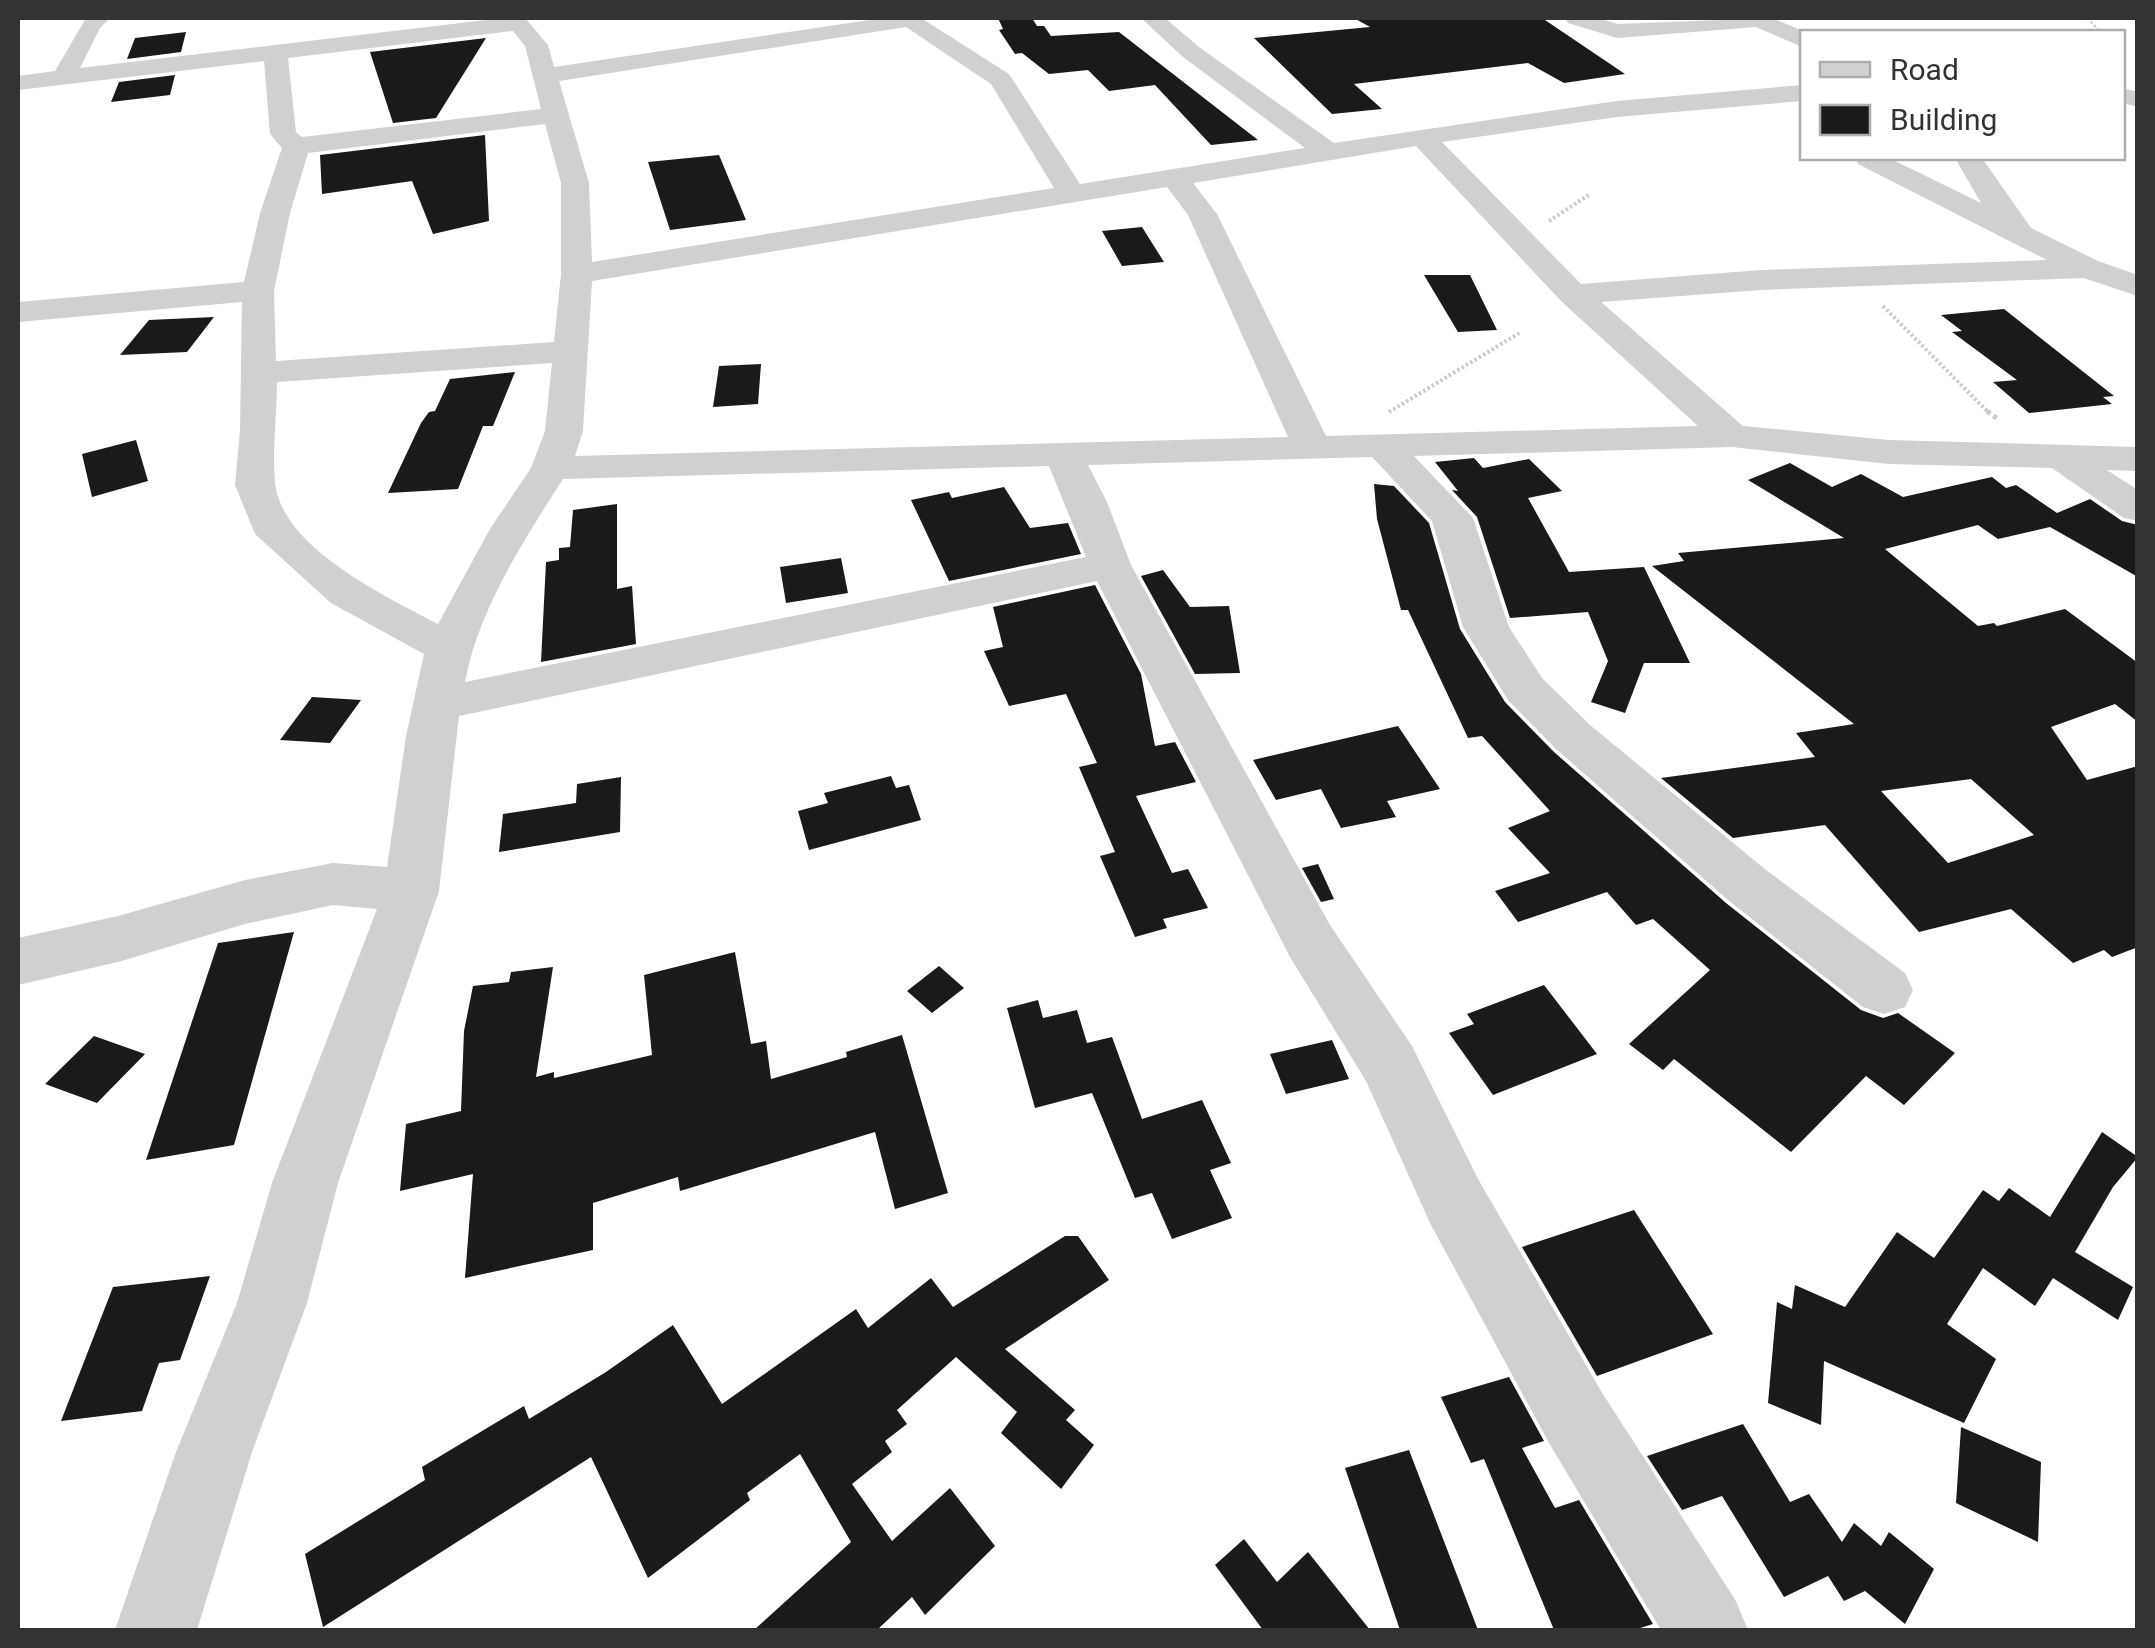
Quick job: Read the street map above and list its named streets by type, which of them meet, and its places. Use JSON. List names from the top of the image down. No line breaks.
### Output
{"legend":["Road","Building"]}
